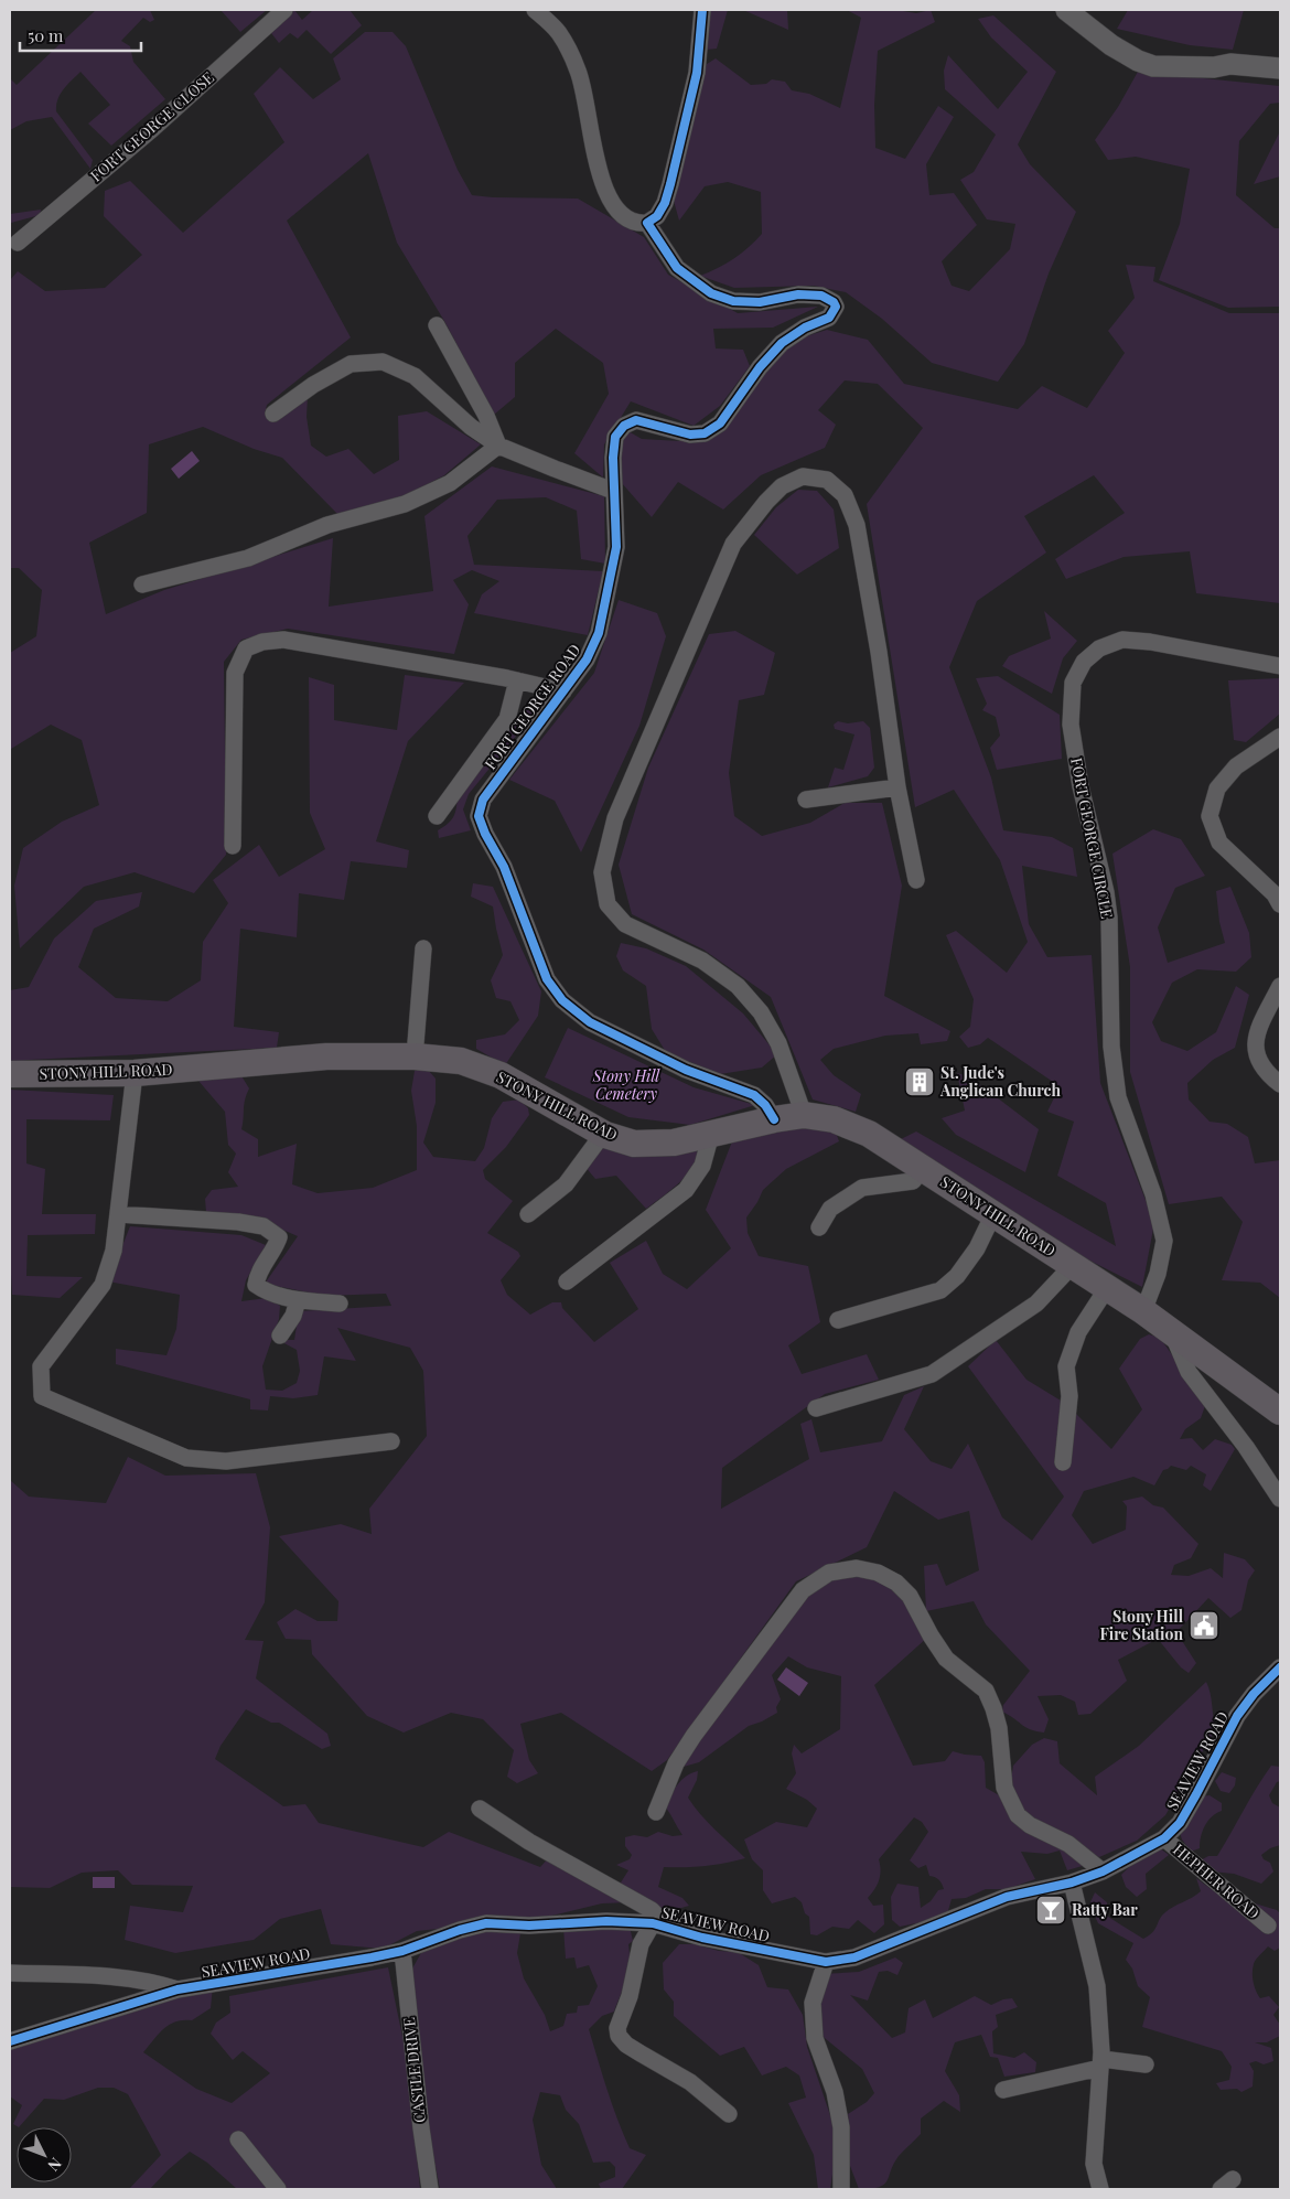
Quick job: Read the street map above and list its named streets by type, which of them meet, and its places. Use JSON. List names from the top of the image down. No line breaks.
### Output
{"streets":{"main road":["STONY HILL ROAD"],"street":["FORT GEORGE CLOSE","FORT GEORGE ROAD","FORT GEORGE CIRCLE","SEAVIEW ROAD","HEPHER ROAD","CASTLE DRIVE"]},"crossings":[["FORT GEORGE ROAD","STONY HILL ROAD"],["FORT GEORGE CIRCLE","STONY HILL ROAD"],["SEAVIEW ROAD","HEPHER ROAD"],["SEAVIEW ROAD","CASTLE DRIVE"]],"parks":["Stony Hill Cemetery"],"places":{"building":["St. Jude's Anglican Church"],"public building":["Stony Hill Fire Station"],"bar":["Ratty Bar"]},"scale_bar":"50 m","north":"bottom right"}
